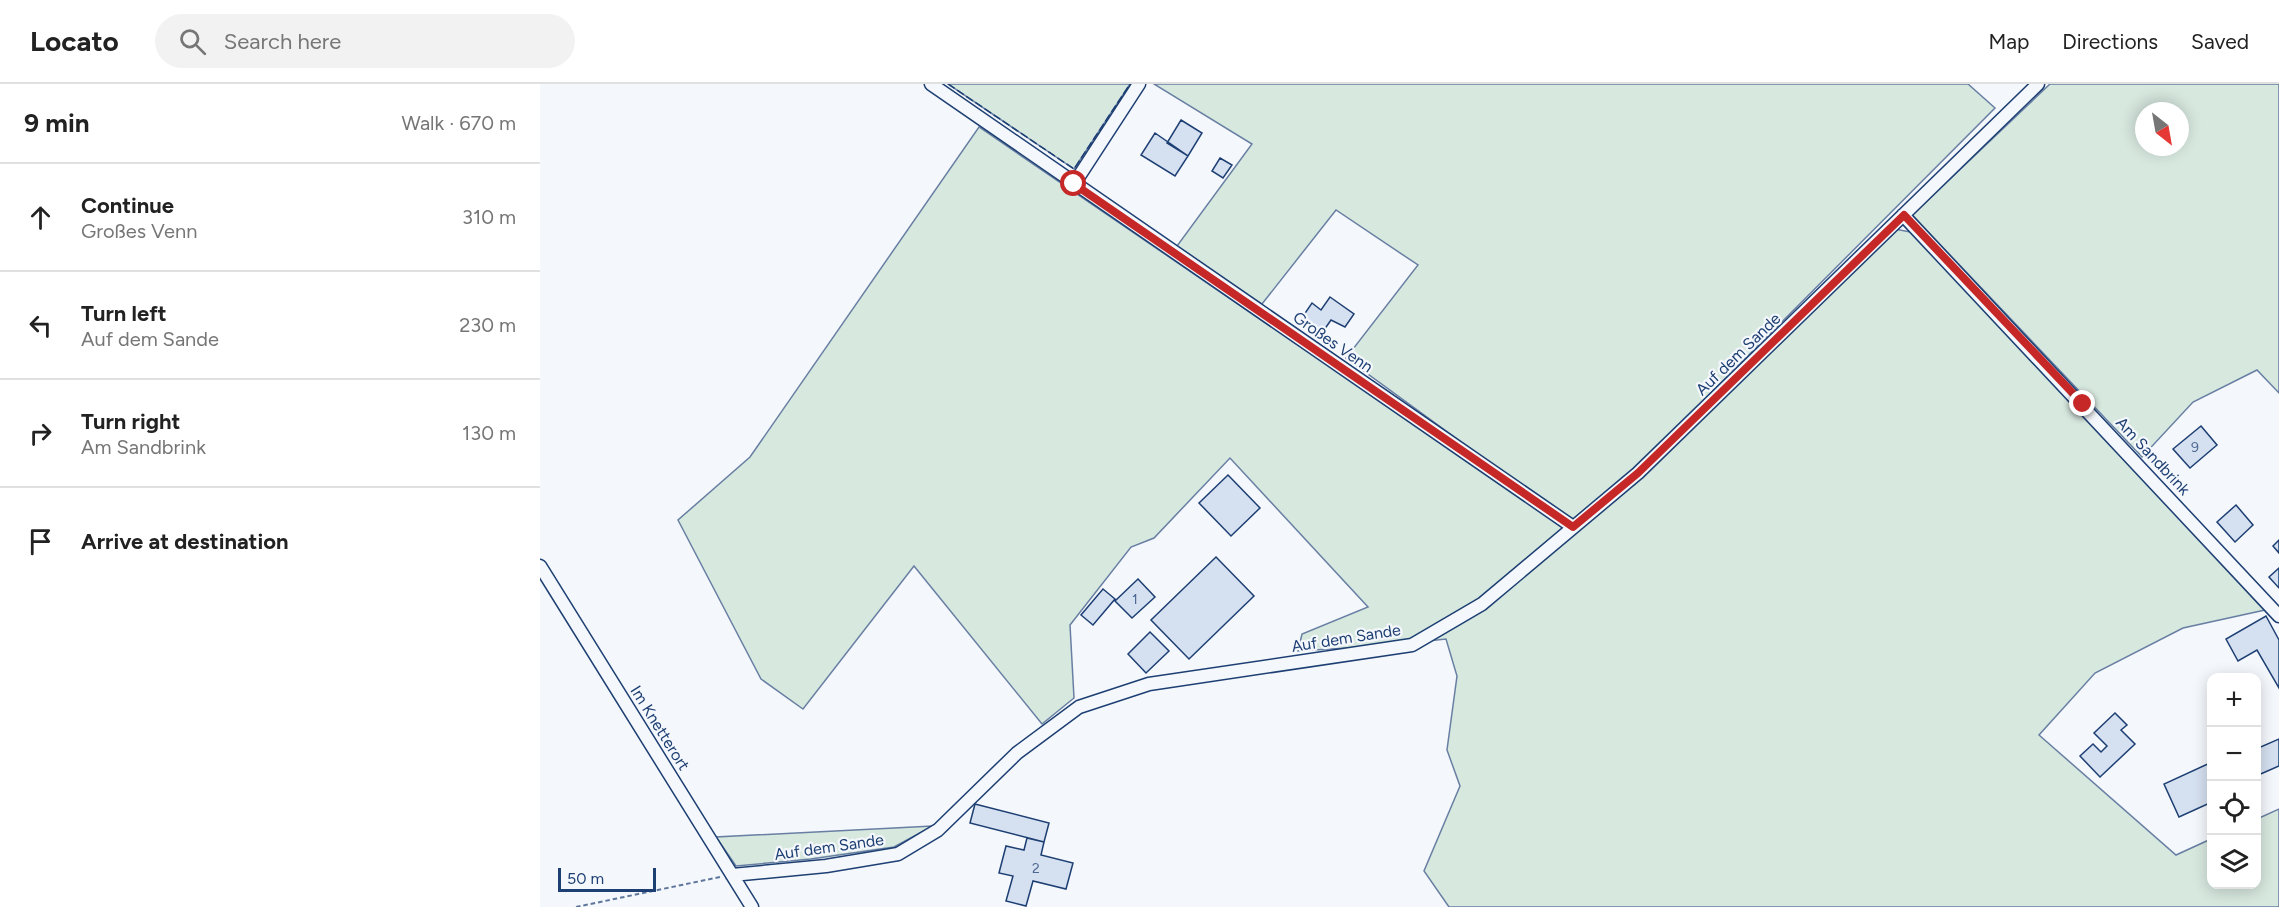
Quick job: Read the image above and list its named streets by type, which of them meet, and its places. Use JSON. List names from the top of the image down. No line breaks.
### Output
{"streets":{"street":["Großes Venn","Auf dem Sande","Am Sandbrink","Im Knetterort"]},"crossings":[["Großes Venn","Auf dem Sande"],["Auf dem Sande","Am Sandbrink"],["Auf dem Sande","Im Knetterort"]],"house_numbers":["9","1","2"],"scale_bar":"50 m","north":"bottom right","page":{"header":"Locato","search":"Search here","nav":["Map","Directions","Saved"],"heading":["9 min","Walk · 670 m"],"list":[["Continue","Großes Venn","310 m"],["Turn left","Auf dem Sande","230 m"],["Turn right","Am Sandbrink","130 m"],"Arrive at destination"],"map_buttons":["+","−"],"scale":"50 m"}}
